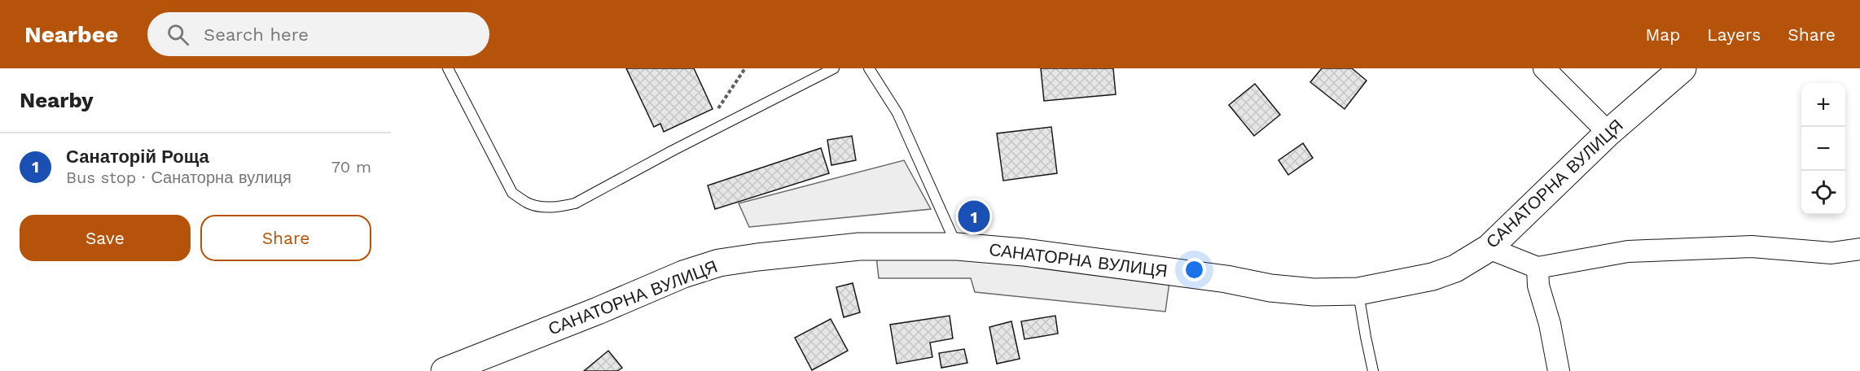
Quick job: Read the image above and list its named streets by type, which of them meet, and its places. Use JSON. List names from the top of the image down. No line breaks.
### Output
{"streets":{"street":["САНАТОРНА ВУЛИЦЯ"]},"page":{"header":"Nearbee","search":"Search here","nav":["Map","Layers","Share"],"heading":"Nearby","map_buttons":["+","−"],"list":[{"mark":"1","name":"Санаторій Роща","note":"Bus stop · Санаторна вулиця","value":"70 m"}],"pins":"1","buttons":["Save","Share"]}}
